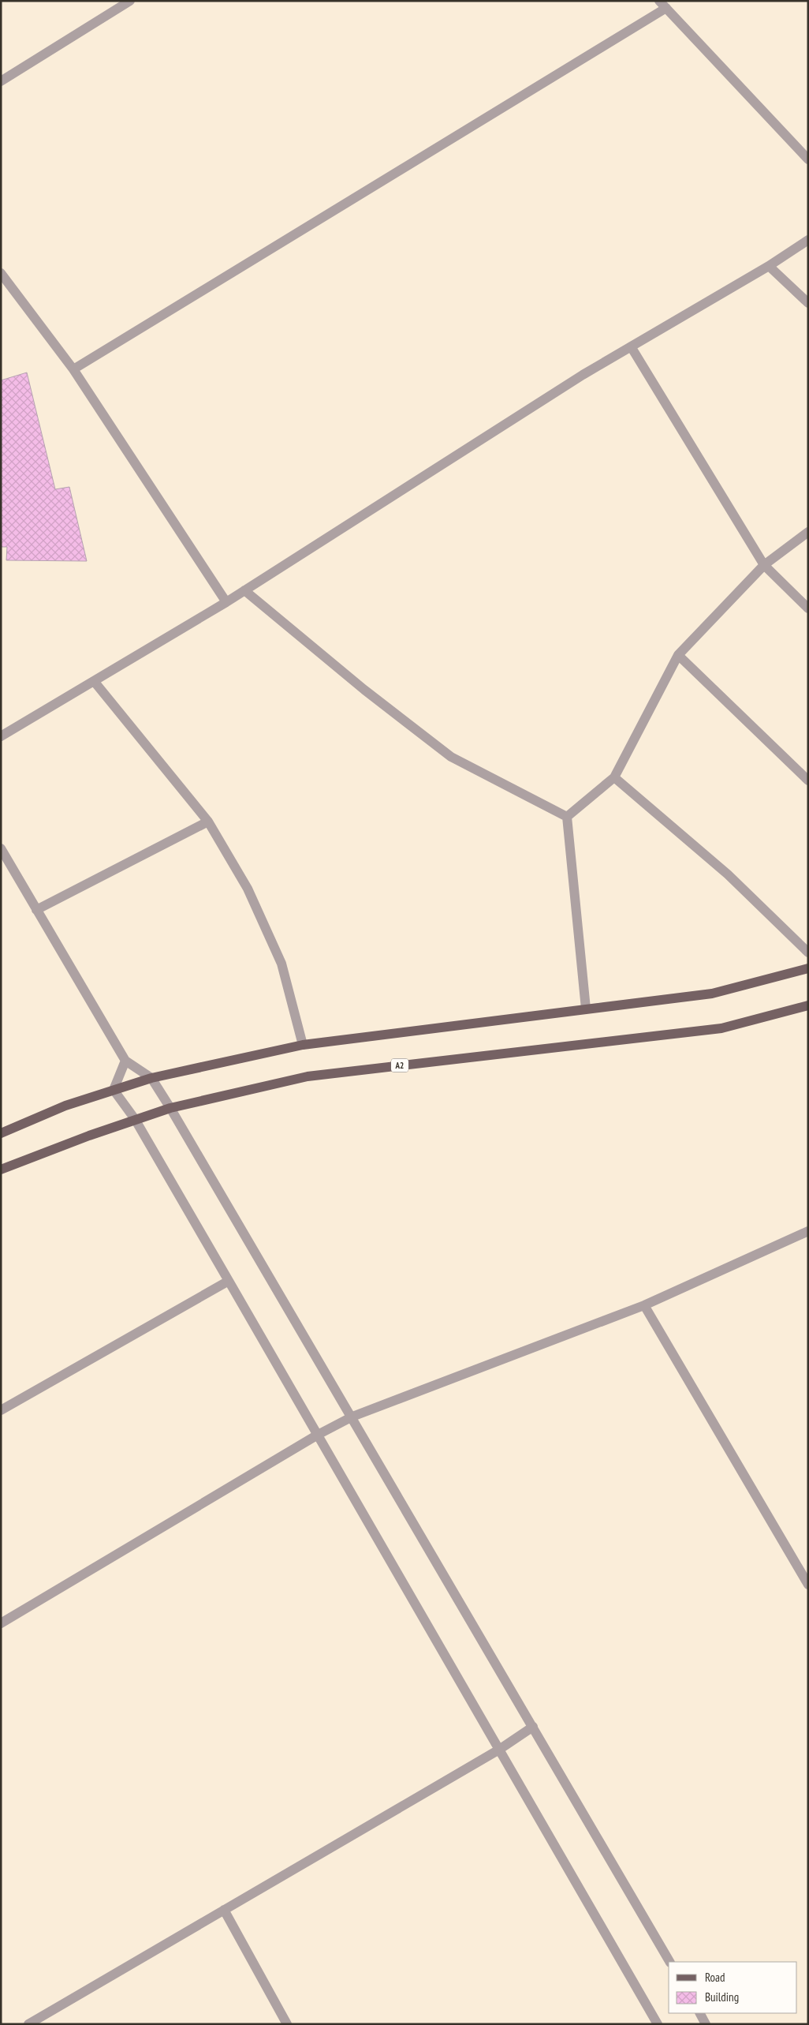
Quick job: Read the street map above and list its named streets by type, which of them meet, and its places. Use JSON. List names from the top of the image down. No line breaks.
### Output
{"streets":{"main road":["A2"]},"legend":["Road","Building"]}
